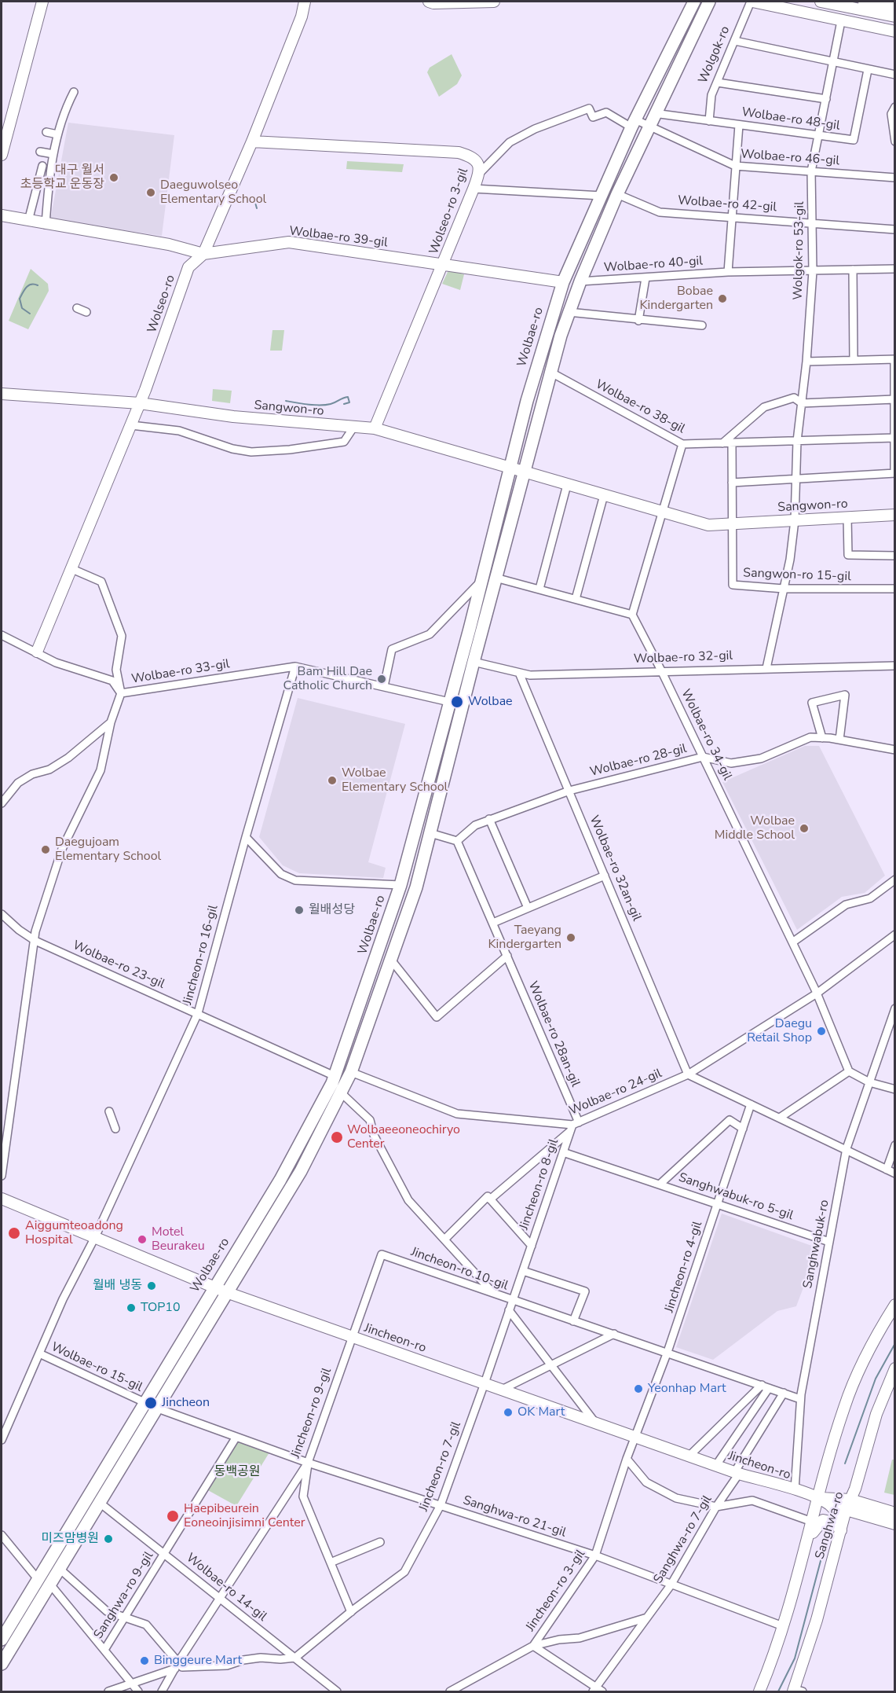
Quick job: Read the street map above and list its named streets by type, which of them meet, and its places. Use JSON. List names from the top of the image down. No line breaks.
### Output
{"streets":{"main road":["Wolbae-ro"],"street":["Wolgok-ro","Wolbae-ro 48-gil","Wolbae-ro 46-gil","Wolbae-ro 42-gil","Wolseo-ro 3-gil","Wolbae-ro 39-gil","Wolgok-ro 53-gil","Wolbae-ro 40-gil","Wolseo-ro","Wolbae-ro 38-gil","Sangwon-ro","Sangwon-ro 15-gil","Wolbae-ro 32-gil","Wolbae-ro 33-gil","Wolbae-ro 34-gil","Wolbae-ro 28-gil","Wolbae-ro 32an-gil","Jincheon-ro 16-gil","Wolbae-ro 23-gil","Wolbae-ro 28an-gil","Wolbae-ro 24-gil","Jincheon-ro 8-gil","Sanghwabuk-ro 5-gil","Sanghwabuk-ro","Jincheon-ro 4-gil","Jincheon-ro 10-gil","Jincheon-ro","Wolbae-ro 15-gil","Jincheon-ro 9-gil","Jincheon-ro 7-gil","Sanghwa-ro 21-gil","Sanghwa-ro","Sanghwa-ro 7-gil","Wolbae-ro 14-gil","Jincheon-ro 3-gil","Sanghwa-ro 9-gil"]},"crossings":[["Wolgok-ro","Wolbae-ro 48-gil"],["Wolbae-ro 48-gil","Wolgok-ro 53-gil"],["Wolbae-ro 46-gil","Wolseo-ro 3-gil"],["Wolbae-ro 46-gil","Wolgok-ro 53-gil"],["Wolbae-ro 46-gil","Wolbae-ro"],["Wolbae-ro 42-gil","Wolgok-ro 53-gil"],["Wolseo-ro 3-gil","Wolbae-ro 39-gil"],["Wolseo-ro 3-gil","Wolseo-ro"],["Wolseo-ro 3-gil","Sangwon-ro"],["Wolbae-ro 39-gil","Wolseo-ro"],["Wolbae-ro 39-gil","Wolbae-ro"],["Wolgok-ro 53-gil","Wolbae-ro 40-gil"],["Wolgok-ro 53-gil","Wolbae-ro 38-gil"],["Wolgok-ro 53-gil","Sangwon-ro"],["Wolgok-ro 53-gil","Sangwon-ro 15-gil"],["Wolgok-ro 53-gil","Wolbae-ro 32-gil"],["Wolseo-ro","Sangwon-ro"],["Wolseo-ro","Wolbae-ro 33-gil"],["Wolbae-ro","Sangwon-ro"],["Wolbae-ro","Jincheon-ro 16-gil"],["Wolbae-ro","Wolbae-ro 23-gil"],["Wolbae-ro","Jincheon-ro"],["Wolbae-ro","Wolbae-ro 15-gil"],["Wolbae-ro","Sanghwa-ro 21-gil"],["Sangwon-ro","Sangwon-ro 15-gil"],["Wolbae-ro 32-gil","Wolbae-ro 34-gil"],["Wolbae-ro 32-gil","Wolbae-ro 32an-gil"],["Wolbae-ro 33-gil","Jincheon-ro 16-gil"],["Wolbae-ro 34-gil","Wolbae-ro 28-gil"],["Wolbae-ro 34-gil","Wolbae-ro 24-gil"],["Wolbae-ro 28-gil","Wolbae-ro 32an-gil"],["Wolbae-ro 28-gil","Wolbae-ro 28an-gil"],["Wolbae-ro 32an-gil","Wolbae-ro 24-gil"],["Jincheon-ro 16-gil","Wolbae-ro 23-gil"],["Jincheon-ro 16-gil","Jincheon-ro"],["Wolbae-ro 28an-gil","Wolbae-ro 24-gil"],["Wolbae-ro 28an-gil","Jincheon-ro 8-gil"],["Wolbae-ro 24-gil","Jincheon-ro 8-gil"],["Jincheon-ro 8-gil","Sanghwabuk-ro 5-gil"],["Jincheon-ro 8-gil","Jincheon-ro 10-gil"],["Jincheon-ro 8-gil","Jincheon-ro"],["Jincheon-ro 8-gil","Jincheon-ro 7-gil"],["Sanghwabuk-ro 5-gil","Sanghwabuk-ro"],["Sanghwabuk-ro 5-gil","Jincheon-ro 4-gil"],["Sanghwabuk-ro","Jincheon-ro 10-gil"],["Sanghwabuk-ro","Jincheon-ro"],["Jincheon-ro 4-gil","Jincheon-ro 10-gil"],["Jincheon-ro 4-gil","Jincheon-ro"],["Jincheon-ro 4-gil","Jincheon-ro 3-gil"],["Jincheon-ro 10-gil","Jincheon-ro"],["Jincheon-ro 10-gil","Jincheon-ro 9-gil"],["Jincheon-ro","Jincheon-ro 9-gil"],["Jincheon-ro","Jincheon-ro 7-gil"],["Jincheon-ro","Sanghwa-ro"],["Jincheon-ro","Sanghwa-ro 7-gil"],["Jincheon-ro","Jincheon-ro 3-gil"],["Wolbae-ro 15-gil","Sanghwa-ro 21-gil"],["Jincheon-ro 9-gil","Sanghwa-ro 21-gil"],["Jincheon-ro 9-gil","Wolbae-ro 14-gil"],["Jincheon-ro 7-gil","Sanghwa-ro 21-gil"],["Jincheon-ro 7-gil","Wolbae-ro 14-gil"],["Sanghwa-ro 21-gil","Sanghwa-ro"],["Sanghwa-ro 21-gil","Sanghwa-ro 7-gil"],["Sanghwa-ro 21-gil","Jincheon-ro 3-gil"],["Sanghwa-ro","Sanghwa-ro 7-gil"],["Wolbae-ro 14-gil","Sanghwa-ro 9-gil"]],"parks":["동백공원"],"places":["대구 월서 초등학교 운동장","Daeguwolseo Elementary School","Bobae Kindergarten","Bam Hill Dae Catholic Church","Wolbae","Wolbae Elementary School","Wolbae Middle School","Daegujoam Elementary School","월배성당","Taeyang Kindergarten","Daegu Retail Shop","Wolbaeeoneochiryo Center","Aiggumteoadong Hospital","Motel Beurakeu","월배 냉동","TOP10","Yeonhap Mart","Jincheon","OK Mart","Haepibeurein Eoneoinjisimni Center","미즈맘병원","Binggeure Mart"]}
